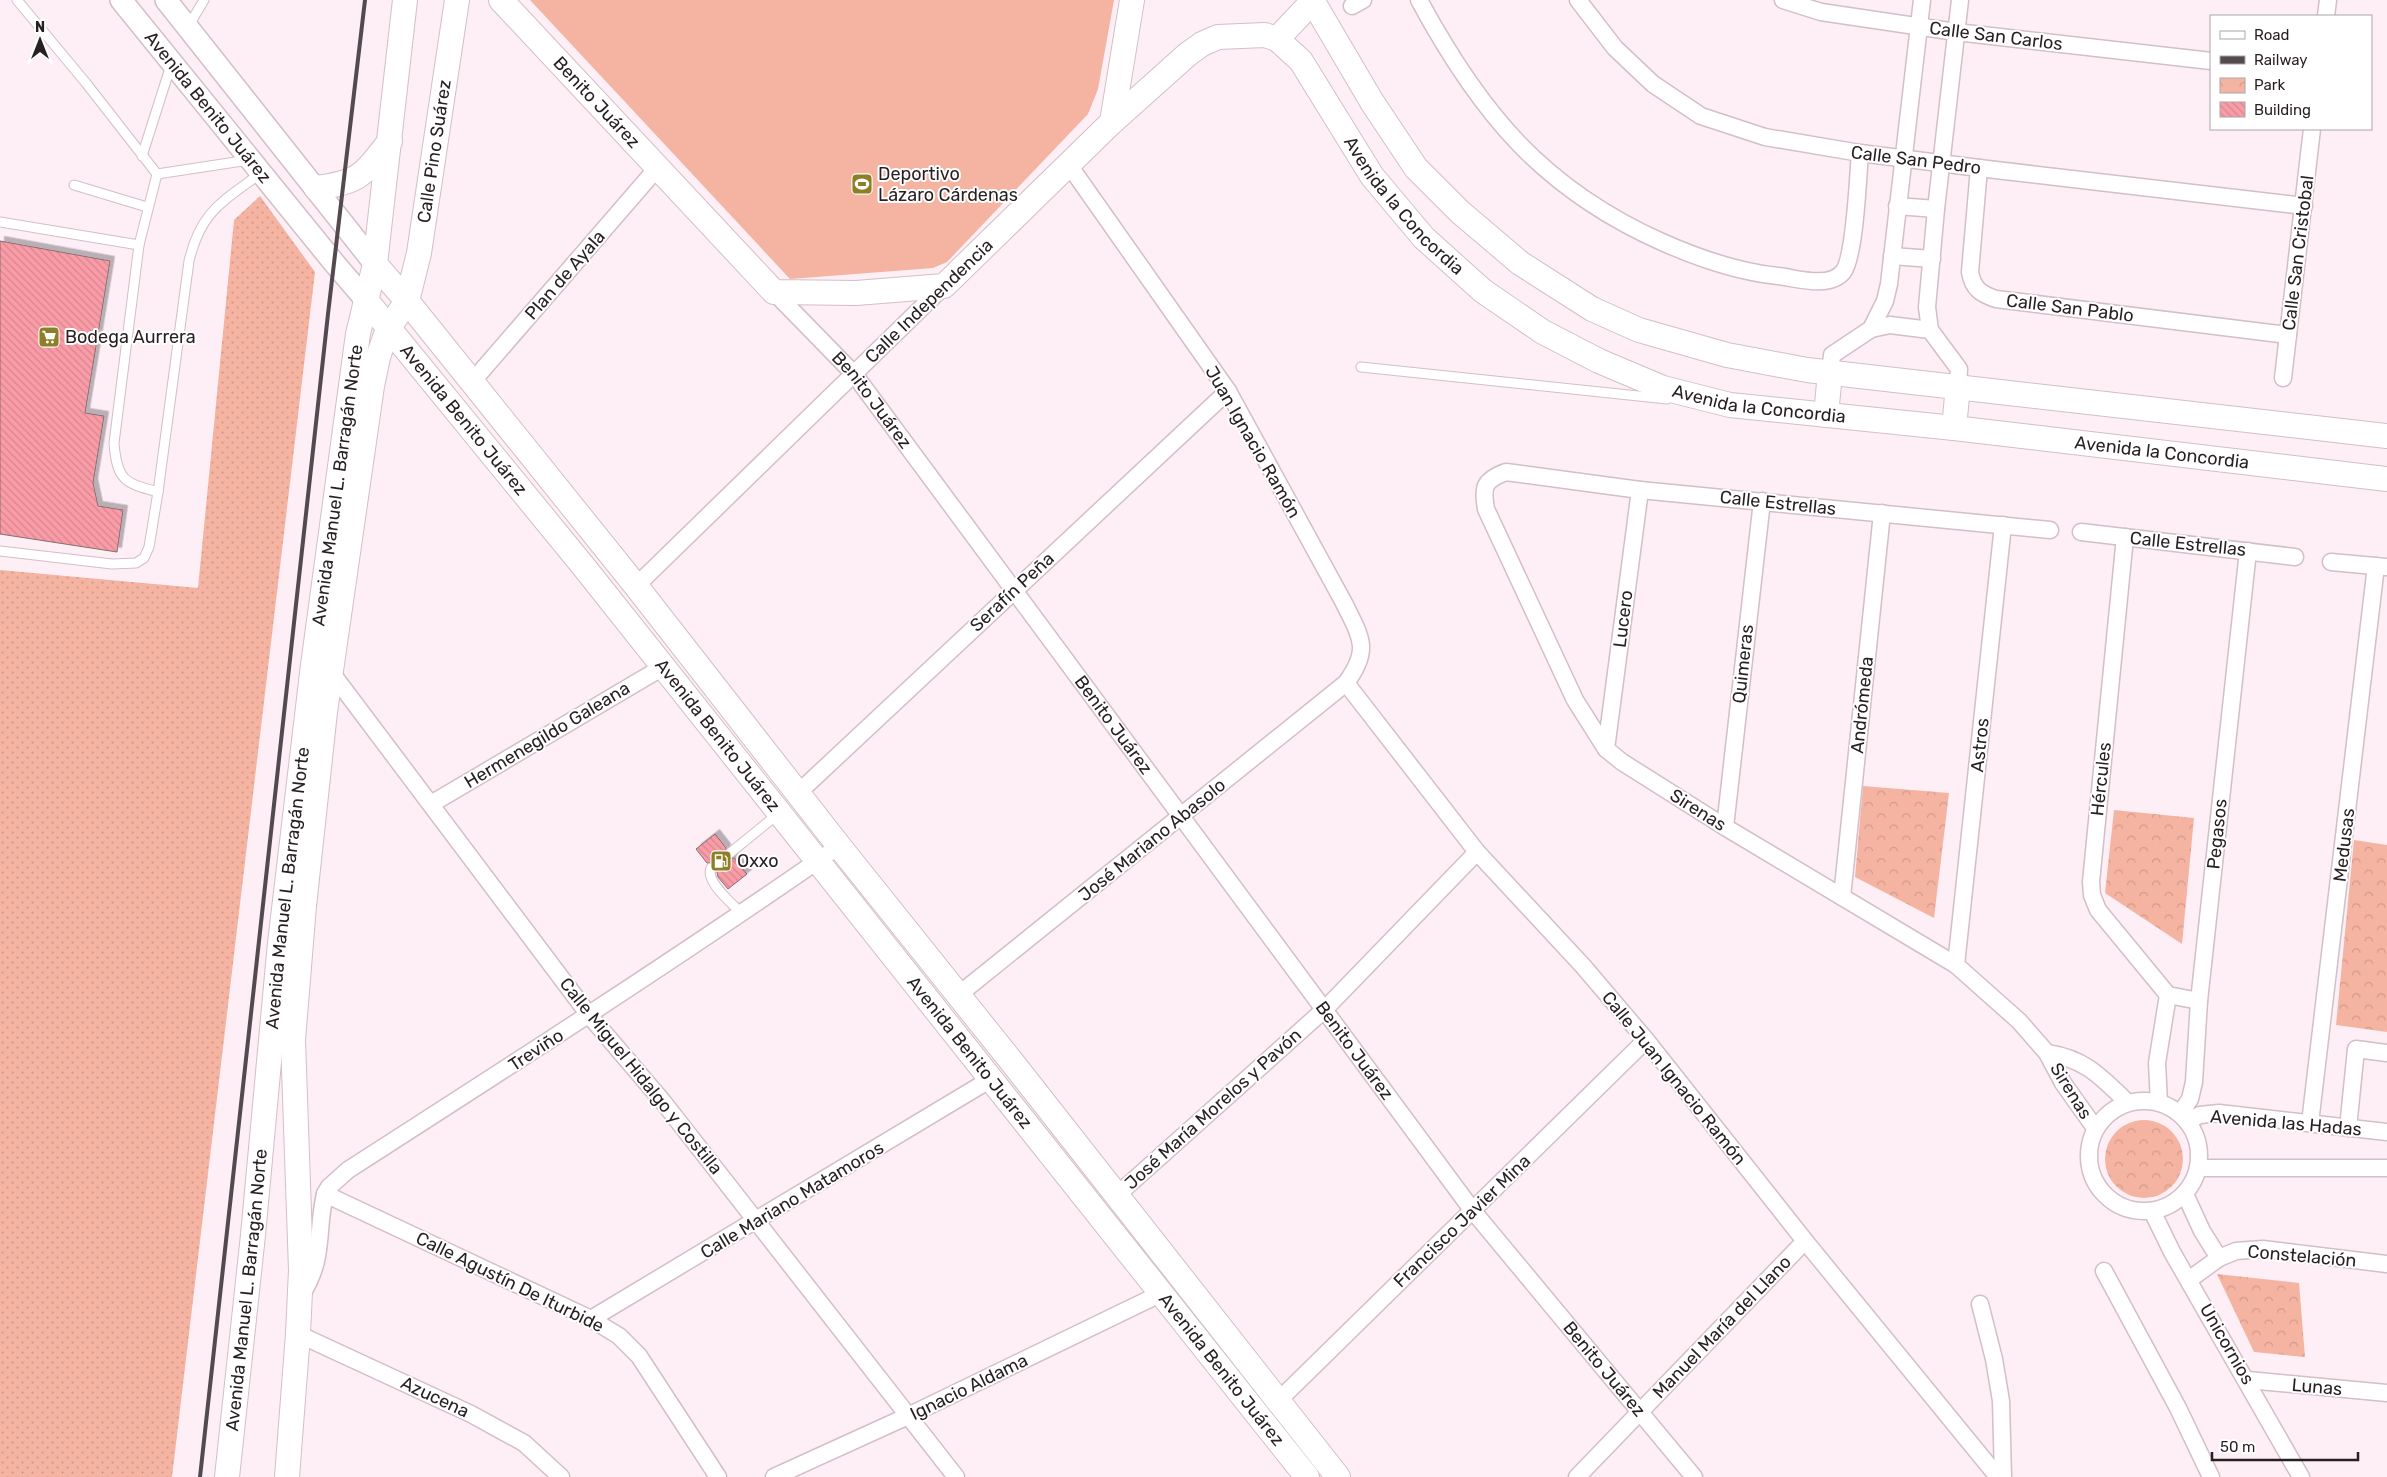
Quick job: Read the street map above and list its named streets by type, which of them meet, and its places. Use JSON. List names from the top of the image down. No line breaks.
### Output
{"streets":{"main road":["Benito Juárez","Avenida Benito Juárez","Calle Pino Suárez","Avenida la Concordia","Calle Independencia","Avenida Manuel L. Barragán Norte"],"street":["Calle San Carlos","Calle San Pedro","Calle San Cristobal","Plan de Ayala","Calle San Pablo","Juan Ignacio Ramón","Calle Estrellas","Serafín Peña","Lucero","Quimeras","Andrómeda","Hermenegildo Galeana","Astros","Hércules","Sirenas","Pegasos","José Mariano Abasolo","Medusas","Treviño","Calle Miguel Hidalgo y Costilla","Calle Juan Ignacio Ramón","José María Morelos y Pavón","Avenida las Hadas","Calle Mariano Matamoros","Francisco Javier Mina","Constelación","Calle Agustín De Iturbide","Manuel María del Llano","Unicornios","Ignacio Aldama","Lunas","Azucena"]},"crossings":[["Benito Juárez","Plan de Ayala"],["Benito Juárez","Calle Independencia"],["Benito Juárez","Serafín Peña"],["Benito Juárez","José Mariano Abasolo"],["Benito Juárez","José María Morelos y Pavón"],["Benito Juárez","Francisco Javier Mina"],["Benito Juárez","Manuel María del Llano"],["Avenida Benito Juárez","Calle Pino Suárez"],["Avenida Benito Juárez","Plan de Ayala"],["Avenida Benito Juárez","Calle Independencia"],["Avenida Benito Juárez","Avenida Manuel L. Barragán Norte"],["Avenida Benito Juárez","Serafín Peña"],["Avenida Benito Juárez","Hermenegildo Galeana"],["Avenida Benito Juárez","José Mariano Abasolo"],["Avenida Benito Juárez","Treviño"],["Avenida Benito Juárez","José María Morelos y Pavón"],["Avenida Benito Juárez","Calle Mariano Matamoros"],["Avenida Benito Juárez","Francisco Javier Mina"],["Avenida Benito Juárez","Ignacio Aldama"],["Calle Pino Suárez","Avenida Manuel L. Barragán Norte"],["Calle San Pedro","Calle San Cristobal"],["Calle San Pedro","Calle San Pablo"],["Avenida la Concordia","Calle Independencia"],["Calle San Cristobal","Calle San Pablo"],["Calle Independencia","Juan Ignacio Ramón"],["Juan Ignacio Ramón","Serafín Peña"],["Juan Ignacio Ramón","José Mariano Abasolo"],["Juan Ignacio Ramón","Calle Juan Ignacio Ramón"],["Avenida Manuel L. Barragán Norte","Calle Miguel Hidalgo y Costilla"],["Avenida Manuel L. Barragán Norte","Azucena"],["Calle Estrellas","Lucero"],["Calle Estrellas","Quimeras"],["Calle Estrellas","Andrómeda"],["Calle Estrellas","Astros"],["Calle Estrellas","Hércules"],["Calle Estrellas","Sirenas"],["Calle Estrellas","Pegasos"],["Lucero","Sirenas"],["Quimeras","Sirenas"],["Andrómeda","Sirenas"],["Hermenegildo Galeana","Calle Miguel Hidalgo y Costilla"],["Astros","Sirenas"],["Sirenas","Pegasos"],["Sirenas","Avenida las Hadas"],["Sirenas","Unicornios"],["Pegasos","Avenida las Hadas"],["Pegasos","Unicornios"],["José Mariano Abasolo","Calle Juan Ignacio Ramón"],["Medusas","Avenida las Hadas"],["Treviño","Calle Miguel Hidalgo y Costilla"],["Treviño","Calle Agustín De Iturbide"],["Calle Miguel Hidalgo y Costilla","Calle Mariano Matamoros"],["Calle Miguel Hidalgo y Costilla","Ignacio Aldama"],["Calle Juan Ignacio Ramón","José María Morelos y Pavón"],["Calle Juan Ignacio Ramón","Francisco Javier Mina"],["Calle Juan Ignacio Ramón","Manuel María del Llano"],["Avenida las Hadas","Unicornios"],["Calle Mariano Matamoros","Calle Agustín De Iturbide"],["Constelación","Unicornios"],["Unicornios","Lunas"]],"places":{"sports":["Deportivo Lázaro Cárdenas"],"supermarket":["Bodega Aurrera"],"fuel station":["Oxxo"]},"legend":["Road","Railway","Park","Building"],"scale_bar":"50 m","north":"top"}
